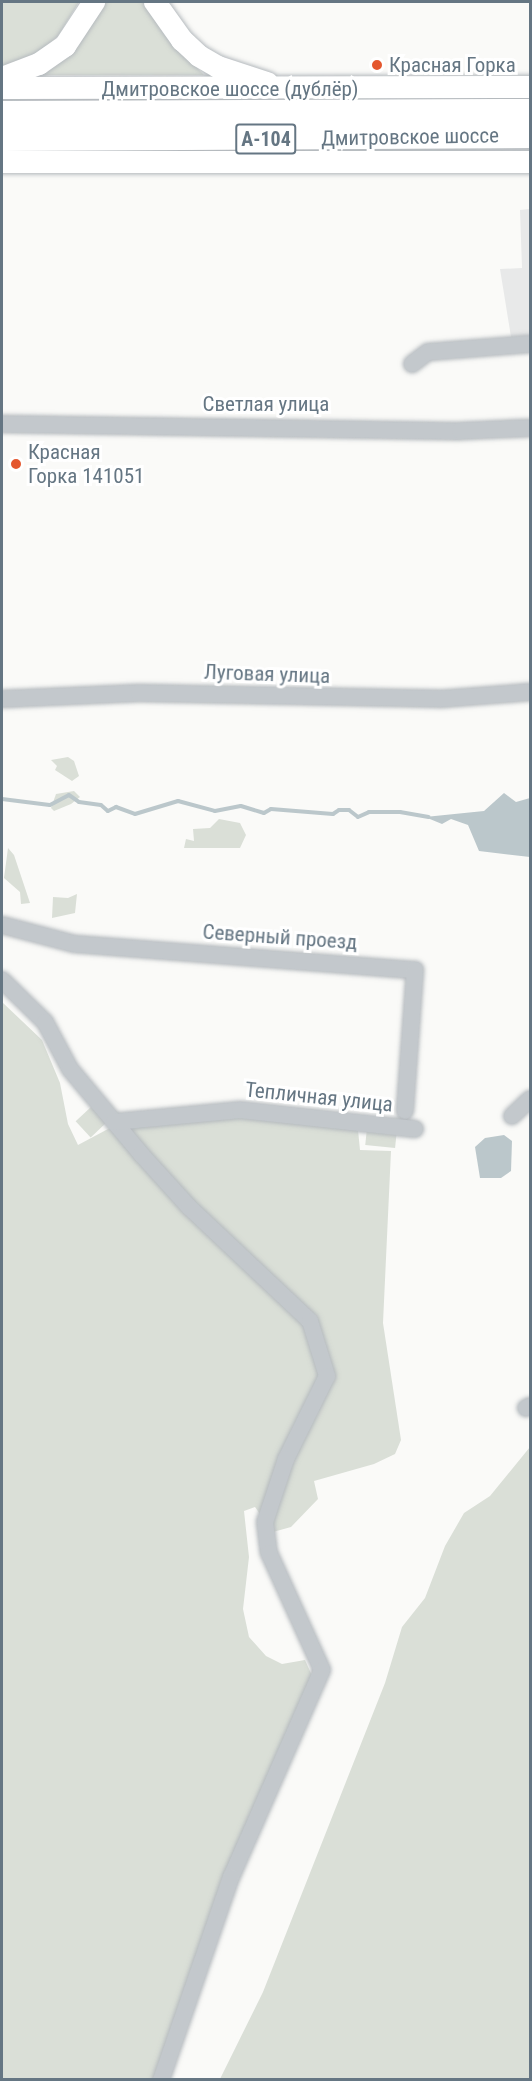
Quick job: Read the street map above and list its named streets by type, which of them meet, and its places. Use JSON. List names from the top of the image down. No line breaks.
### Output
{"streets":{"highway":["Дмитровское шоссе","А-104"],"main road":["Дмитровское шоссе (дублёр)"],"street":["Светлая улица","Луговая улица","Северный проезд","Тепличная улица"]},"places":["Красная Горка","Красная Горка 141051"]}
